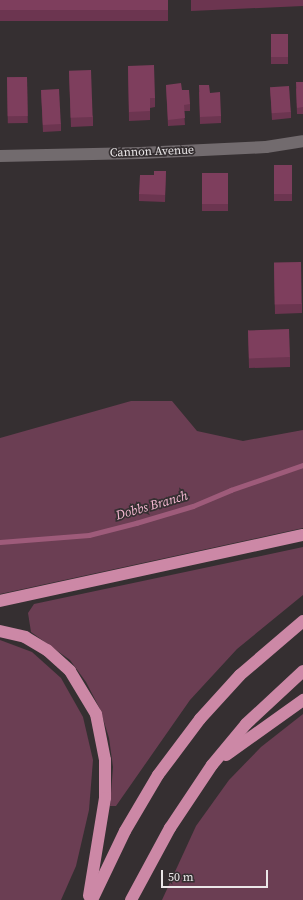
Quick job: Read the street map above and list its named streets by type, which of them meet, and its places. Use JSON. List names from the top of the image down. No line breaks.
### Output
{"streets":{"street":["Cannon Avenue"]},"water":["Dobbs Branch"],"scale_bar":"50 m"}
